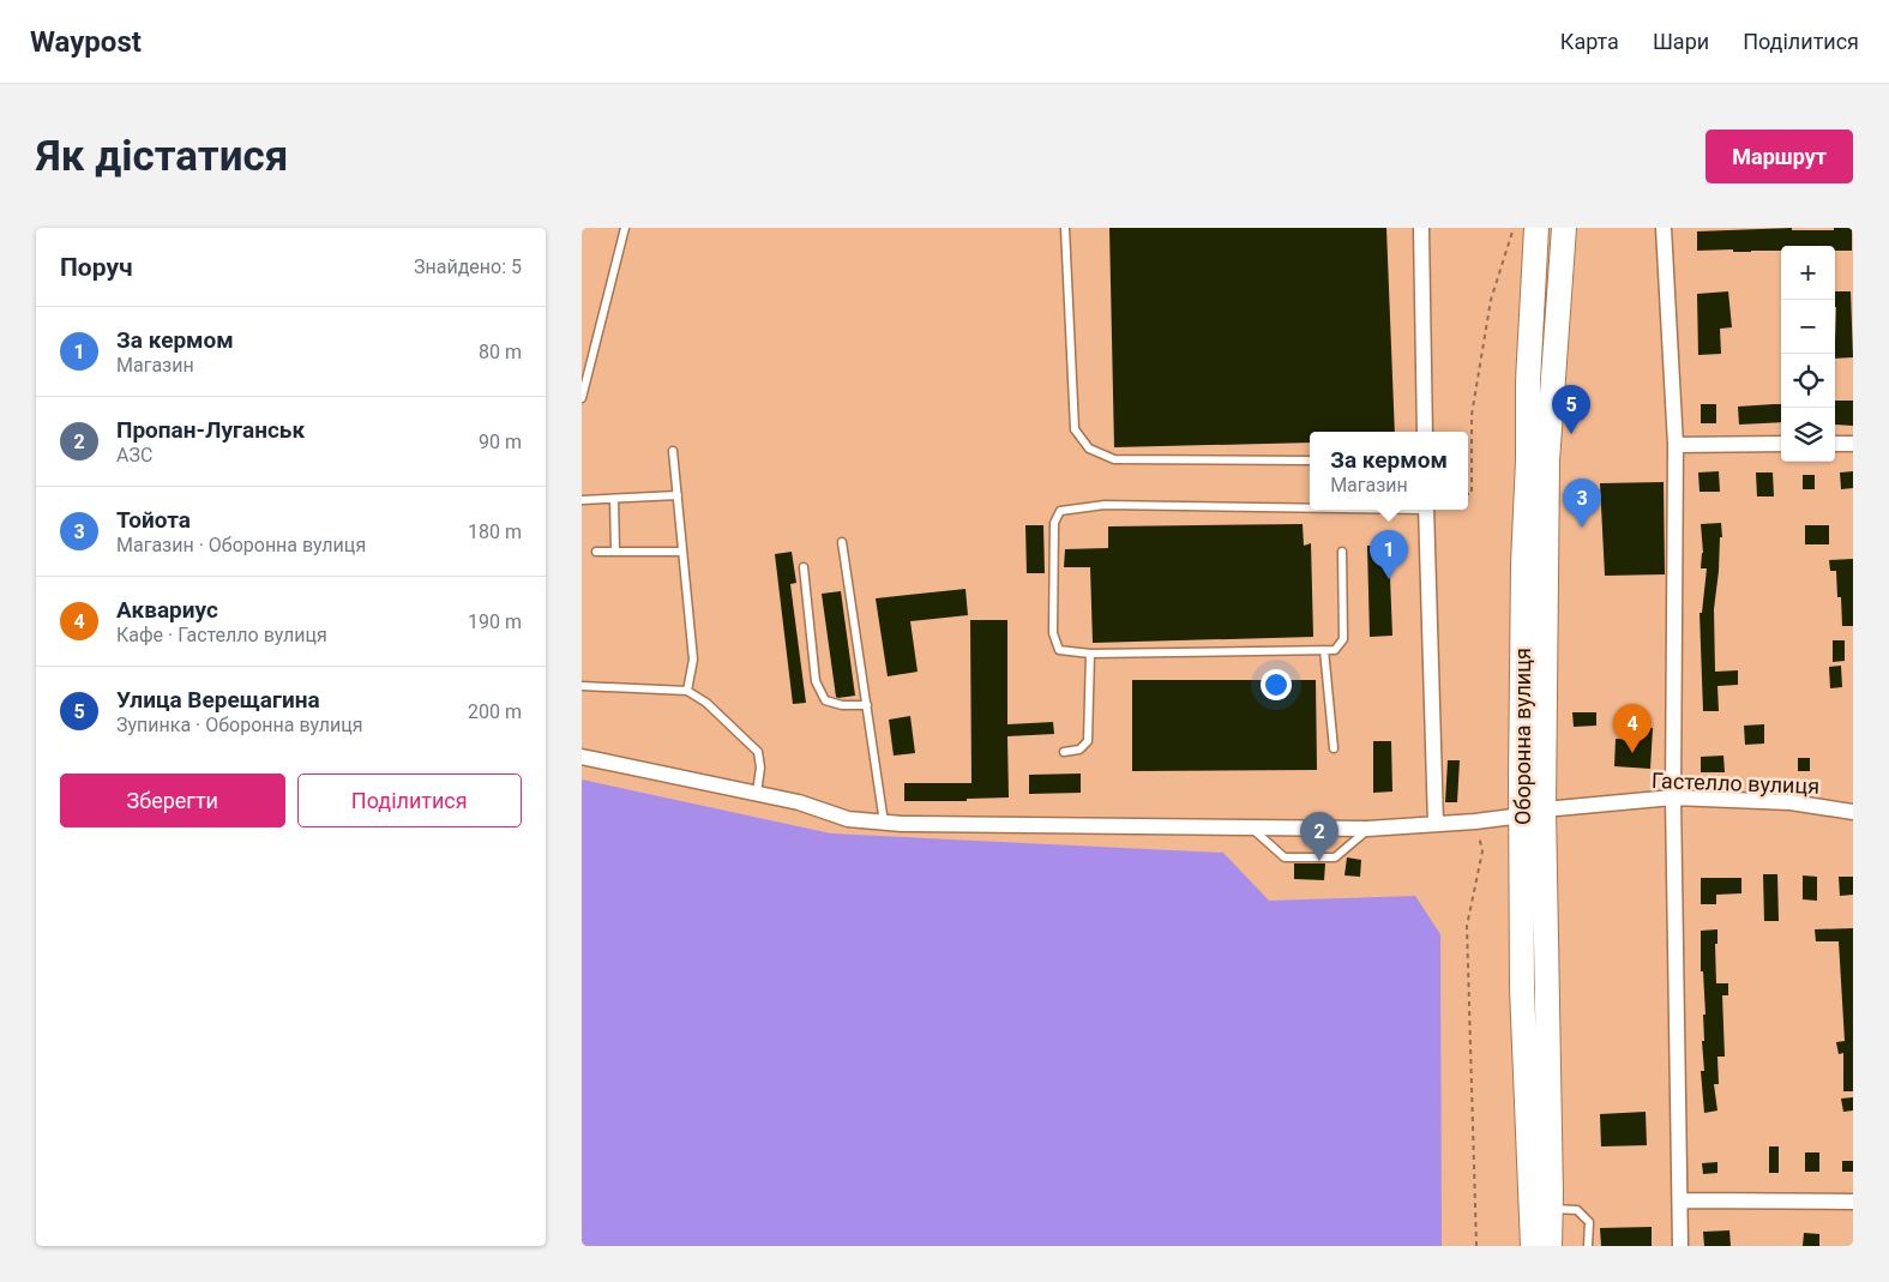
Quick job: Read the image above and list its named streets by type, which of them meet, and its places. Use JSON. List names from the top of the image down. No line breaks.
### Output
{"streets":{"main road":["Оборонна вулиця"],"street":["Гастелло вулиця"]},"crossings":[["Оборонна вулиця","Гастелло вулиця"]],"page":{"header":"Waypost","nav":["Карта","Шари","Поділитися"],"buttons":["Маршрут",["Зберегти","Поділитися"]],"title":"Як дістатися","heading":["Поруч","Знайдено: 5"],"map_buttons":["+","−"],"list":[{"mark":"1","name":"За кермом","note":"Магазин","value":"80 m"},{"mark":"2","name":"Пропан-Луганськ","note":"АЗС","value":"90 m"},{"mark":"3","name":"Тойота","note":"Магазин · Оборонна вулиця","value":"180 m"},{"mark":"4","name":"Аквариус","note":"Кафе · Гастелло вулиця","value":"190 m"},{"mark":"5","name":"Улица Верещагина","note":"Зупинка · Оборонна вулиця","value":"200 m"}],"pins":["5","3","1","4","2"],"popup":["За кермом","Магазин"]}}
